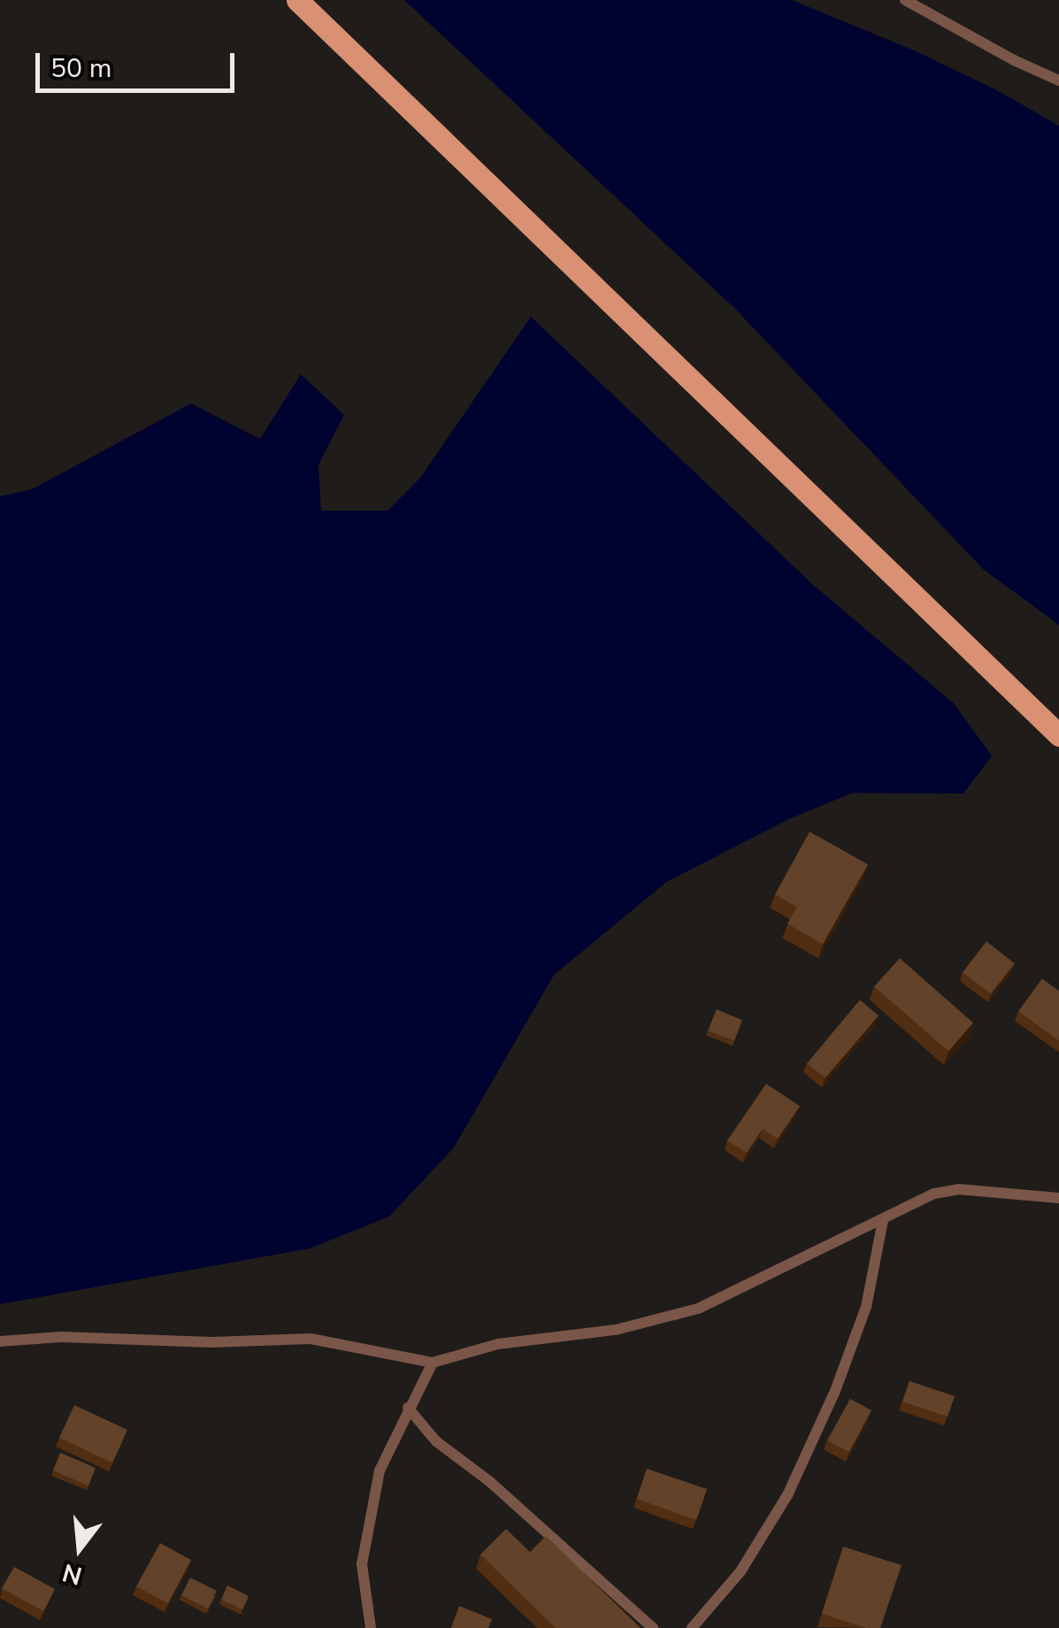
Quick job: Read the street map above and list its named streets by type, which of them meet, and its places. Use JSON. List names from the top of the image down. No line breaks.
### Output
{"scale_bar":"50 m","north":"bottom"}
